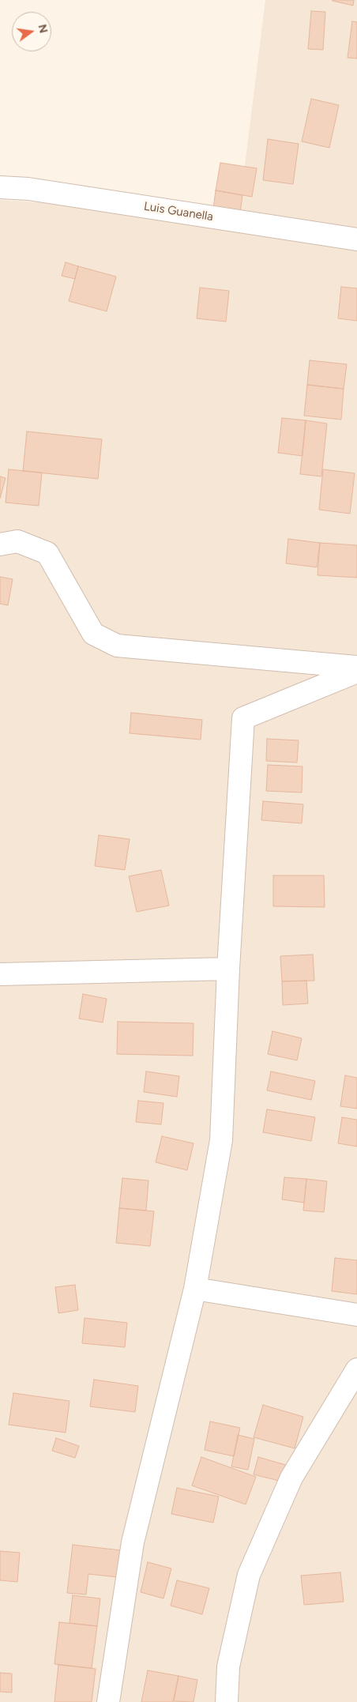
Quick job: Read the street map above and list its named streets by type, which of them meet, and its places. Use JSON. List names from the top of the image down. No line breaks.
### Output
{"streets":{"street":["Luis Guanella"]},"north":"right"}
